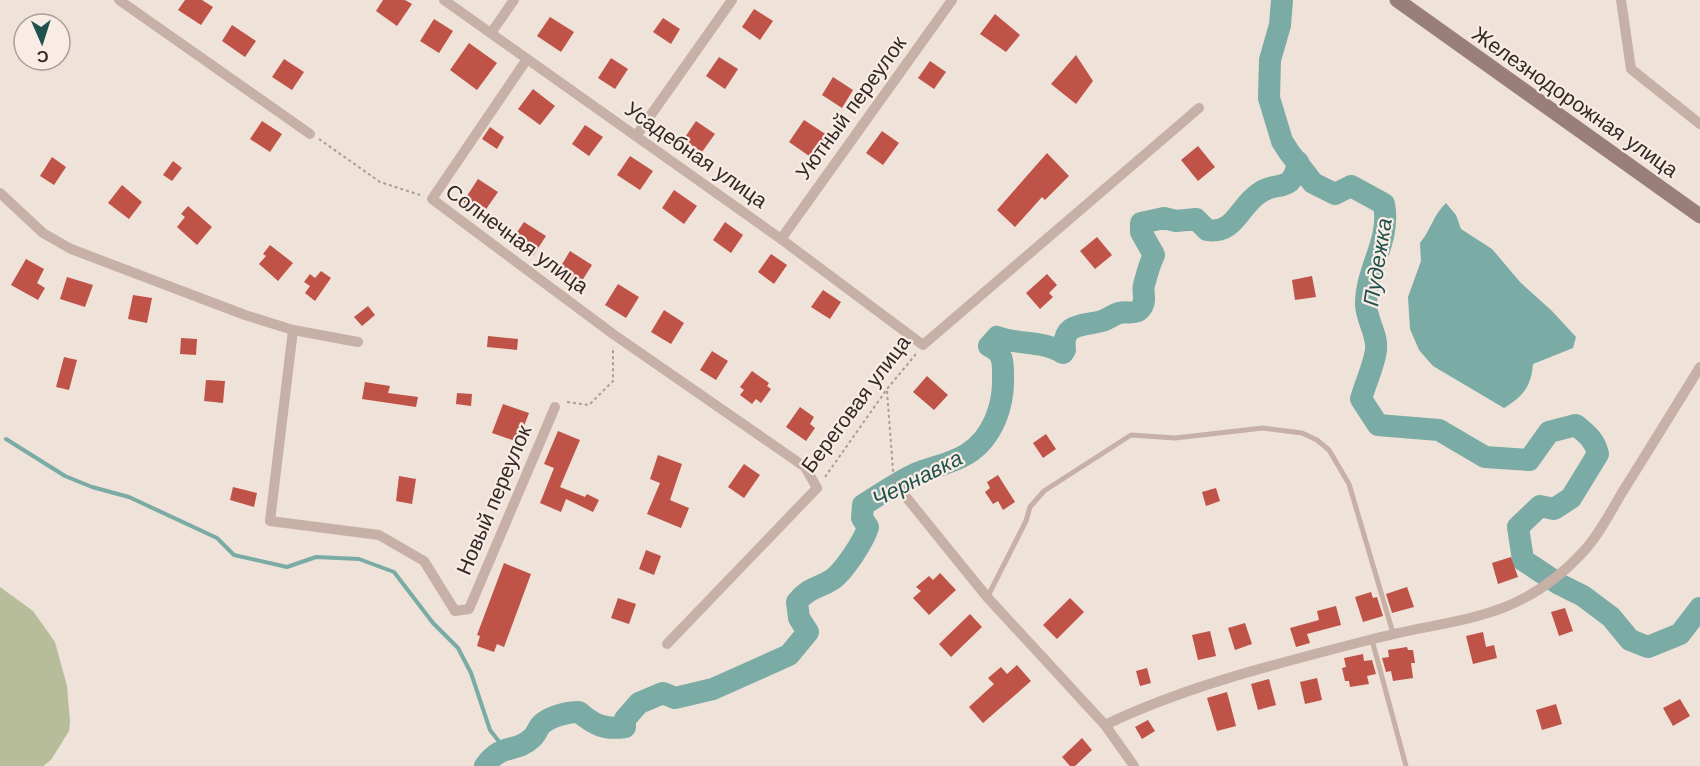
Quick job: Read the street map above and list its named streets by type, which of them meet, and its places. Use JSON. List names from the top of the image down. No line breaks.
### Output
{"streets":{"street":["Железнодорожная улица","Уютный переулок","Усадебная улица","Солнечная улица","Береговая улица","Новый переулок"]},"crossings":[["Уютный переулок","Усадебная улица"],["Усадебная улица","Береговая улица"],["Солнечная улица","Береговая улица"]],"water":["Пудежка","Чернавка"],"north":"bottom"}
